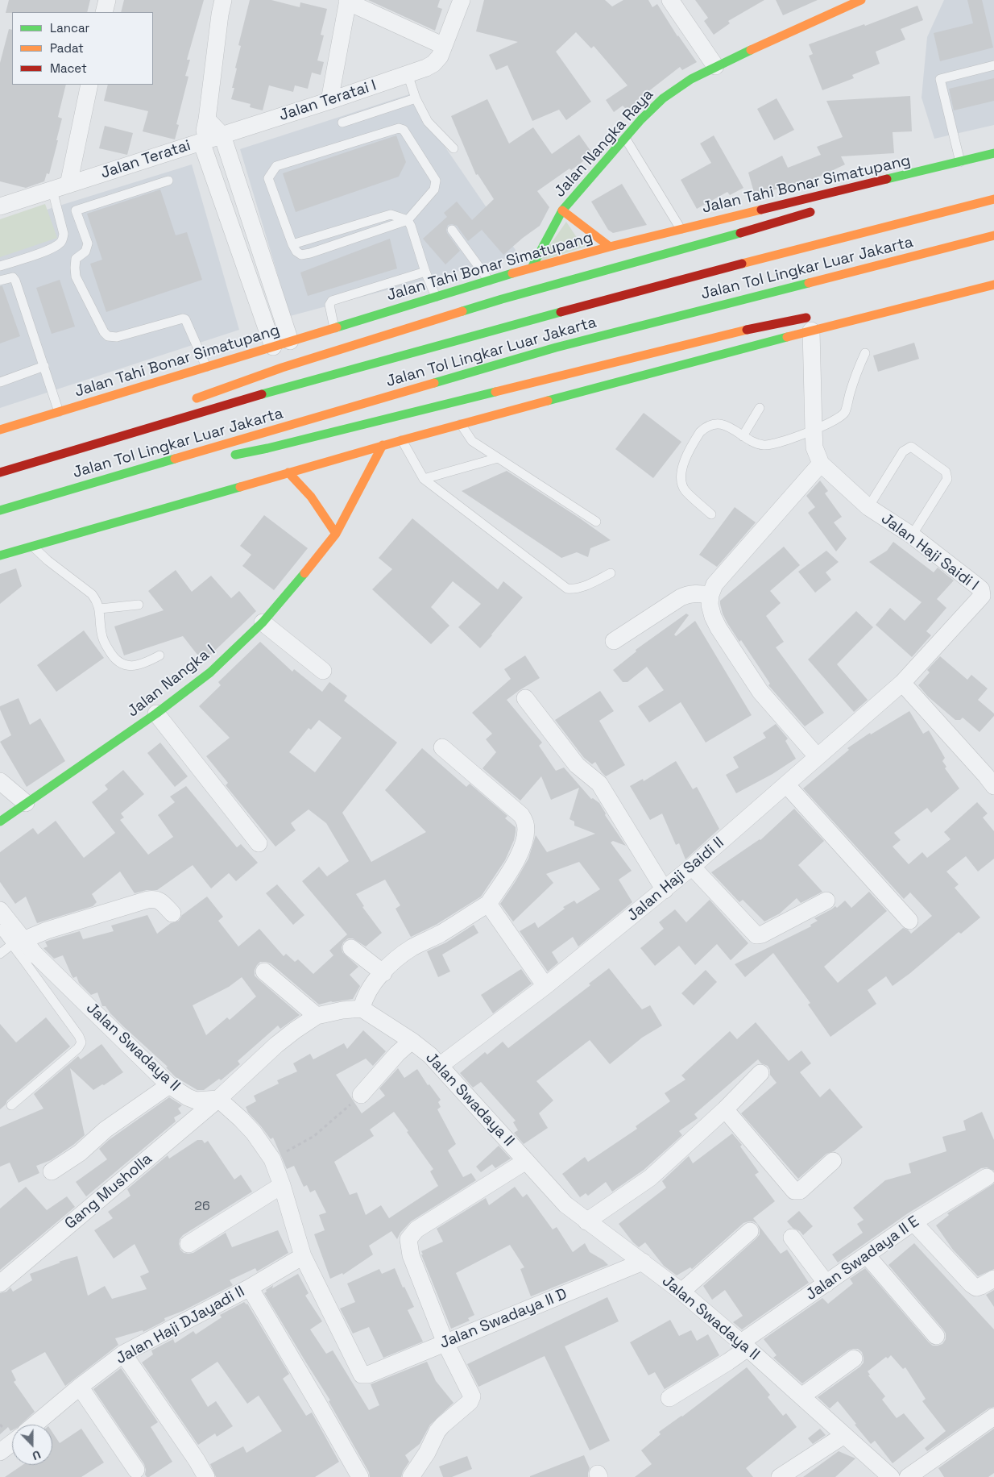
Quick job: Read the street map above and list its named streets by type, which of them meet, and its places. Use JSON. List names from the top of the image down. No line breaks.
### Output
{"streets":{"main road":["Jalan Nangka Raya","Jalan Tahi Bonar Simatupang","Jalan Tol Lingkar Luar Jakarta","Jalan Nangka I"],"street":["Jalan Teratai I","Jalan Teratai","Jalan Haji Saidi I","Jalan Haji Saidi II","Jalan Swadaya II","Gang Musholla","Jalan Swadaya II E","Jalan Swadaya II D","Jalan Haji DJayadi II"]},"crossings":[["Jalan Teratai I","Jalan Teratai"],["Jalan Nangka Raya","Jalan Tahi Bonar Simatupang"],["Jalan Teratai","Jalan Tahi Bonar Simatupang"],["Jalan Haji Saidi I","Jalan Haji Saidi II"],["Jalan Haji Saidi II","Jalan Swadaya II"],["Jalan Swadaya II","Gang Musholla"],["Jalan Swadaya II","Jalan Swadaya II E"],["Jalan Swadaya II","Jalan Swadaya II D"],["Jalan Swadaya II D","Jalan Haji DJayadi II"]],"house_numbers":["26"],"legend":["Lancar","Padat","Macet"],"north":"bottom"}
